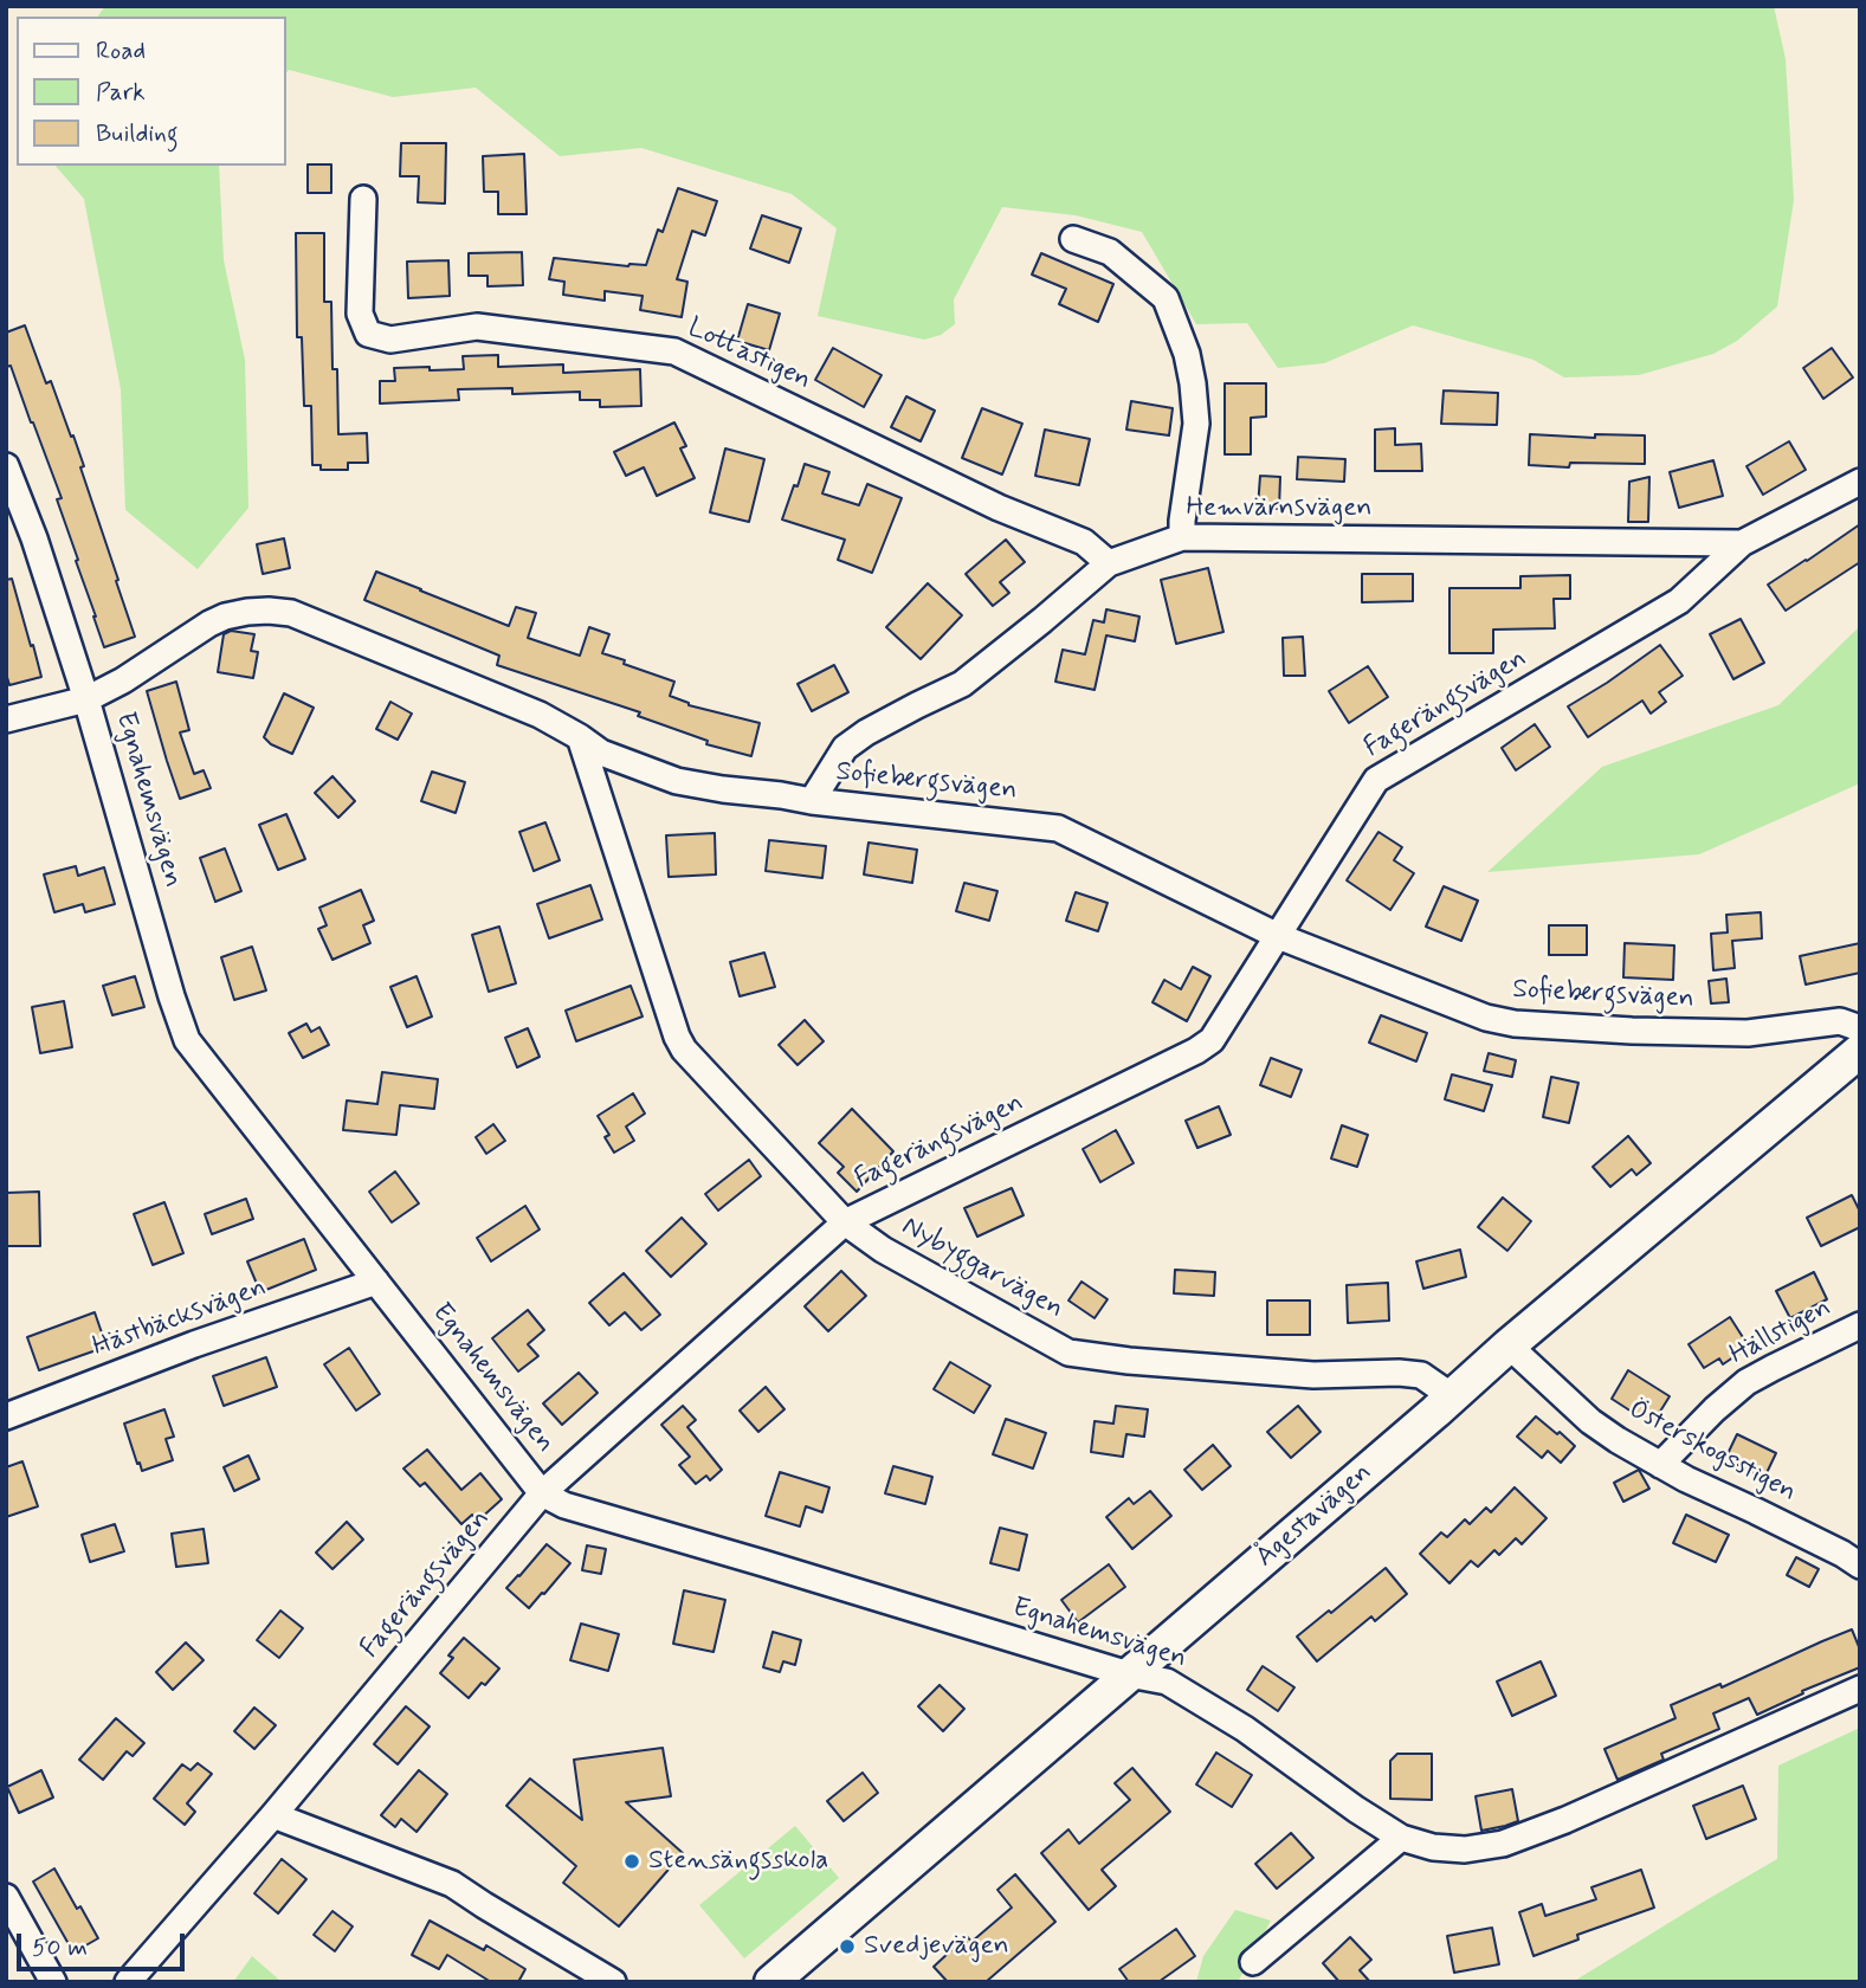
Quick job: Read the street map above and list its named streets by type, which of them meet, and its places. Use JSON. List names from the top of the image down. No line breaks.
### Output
{"streets":{"main road":["Ågestavägen"],"street":["Lottastigen","Hemvärnsvägen","Fagerängsvägen","Sofiebergsvägen","Egnahemsvägen","Nybyggarvägen","Hästbäcksvägen","Hällstigen","Österskogsstigen"]},"crossings":[["Lottastigen","Hemvärnsvägen"],["Hemvärnsvägen","Fagerängsvägen"],["Hemvärnsvägen","Sofiebergsvägen"],["Fagerängsvägen","Sofiebergsvägen"],["Fagerängsvägen","Egnahemsvägen"],["Fagerängsvägen","Nybyggarvägen"],["Sofiebergsvägen","Egnahemsvägen"],["Sofiebergsvägen","Nybyggarvägen"],["Egnahemsvägen","Hästbäcksvägen"],["Egnahemsvägen","Ågestavägen"],["Nybyggarvägen","Ågestavägen"],["Hällstigen","Österskogsstigen"],["Österskogsstigen","Ågestavägen"]],"places":["Stensängsskola","Svedjevägen"],"legend":["Road","Park","Building"],"scale_bar":"50 m"}
